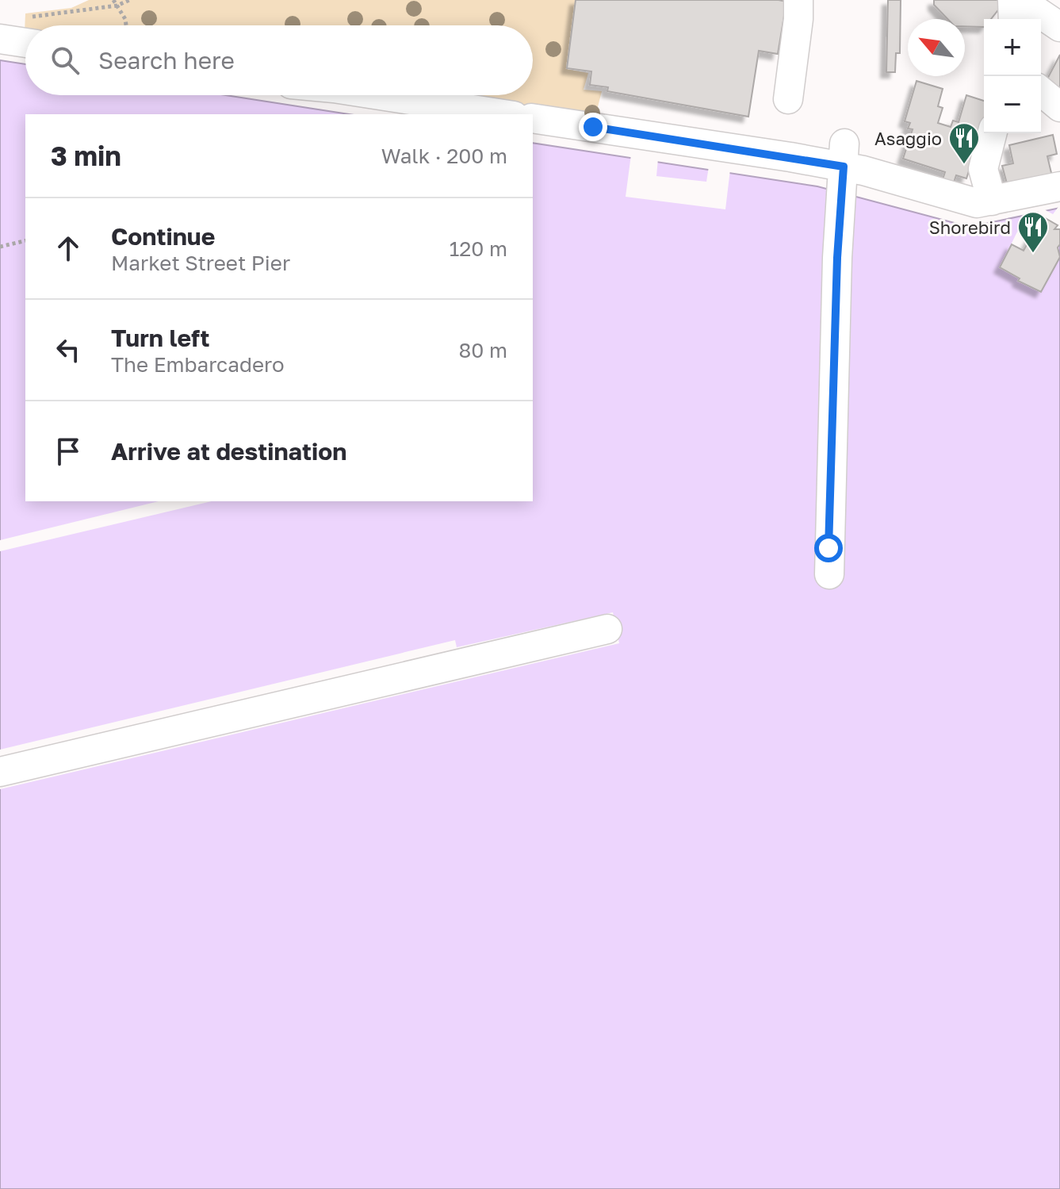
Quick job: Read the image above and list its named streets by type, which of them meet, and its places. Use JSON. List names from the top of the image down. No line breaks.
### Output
{"places":{"restaurant":["Asaggio","Shorebird"]},"north":"top left","page":{"map_buttons":["+","−"],"search":"Search here","heading":["3 min","Walk · 200 m"],"list":[["Continue","Market Street Pier","120 m"],["Turn left","The Embarcadero","80 m"],"Arrive at destination"]}}
